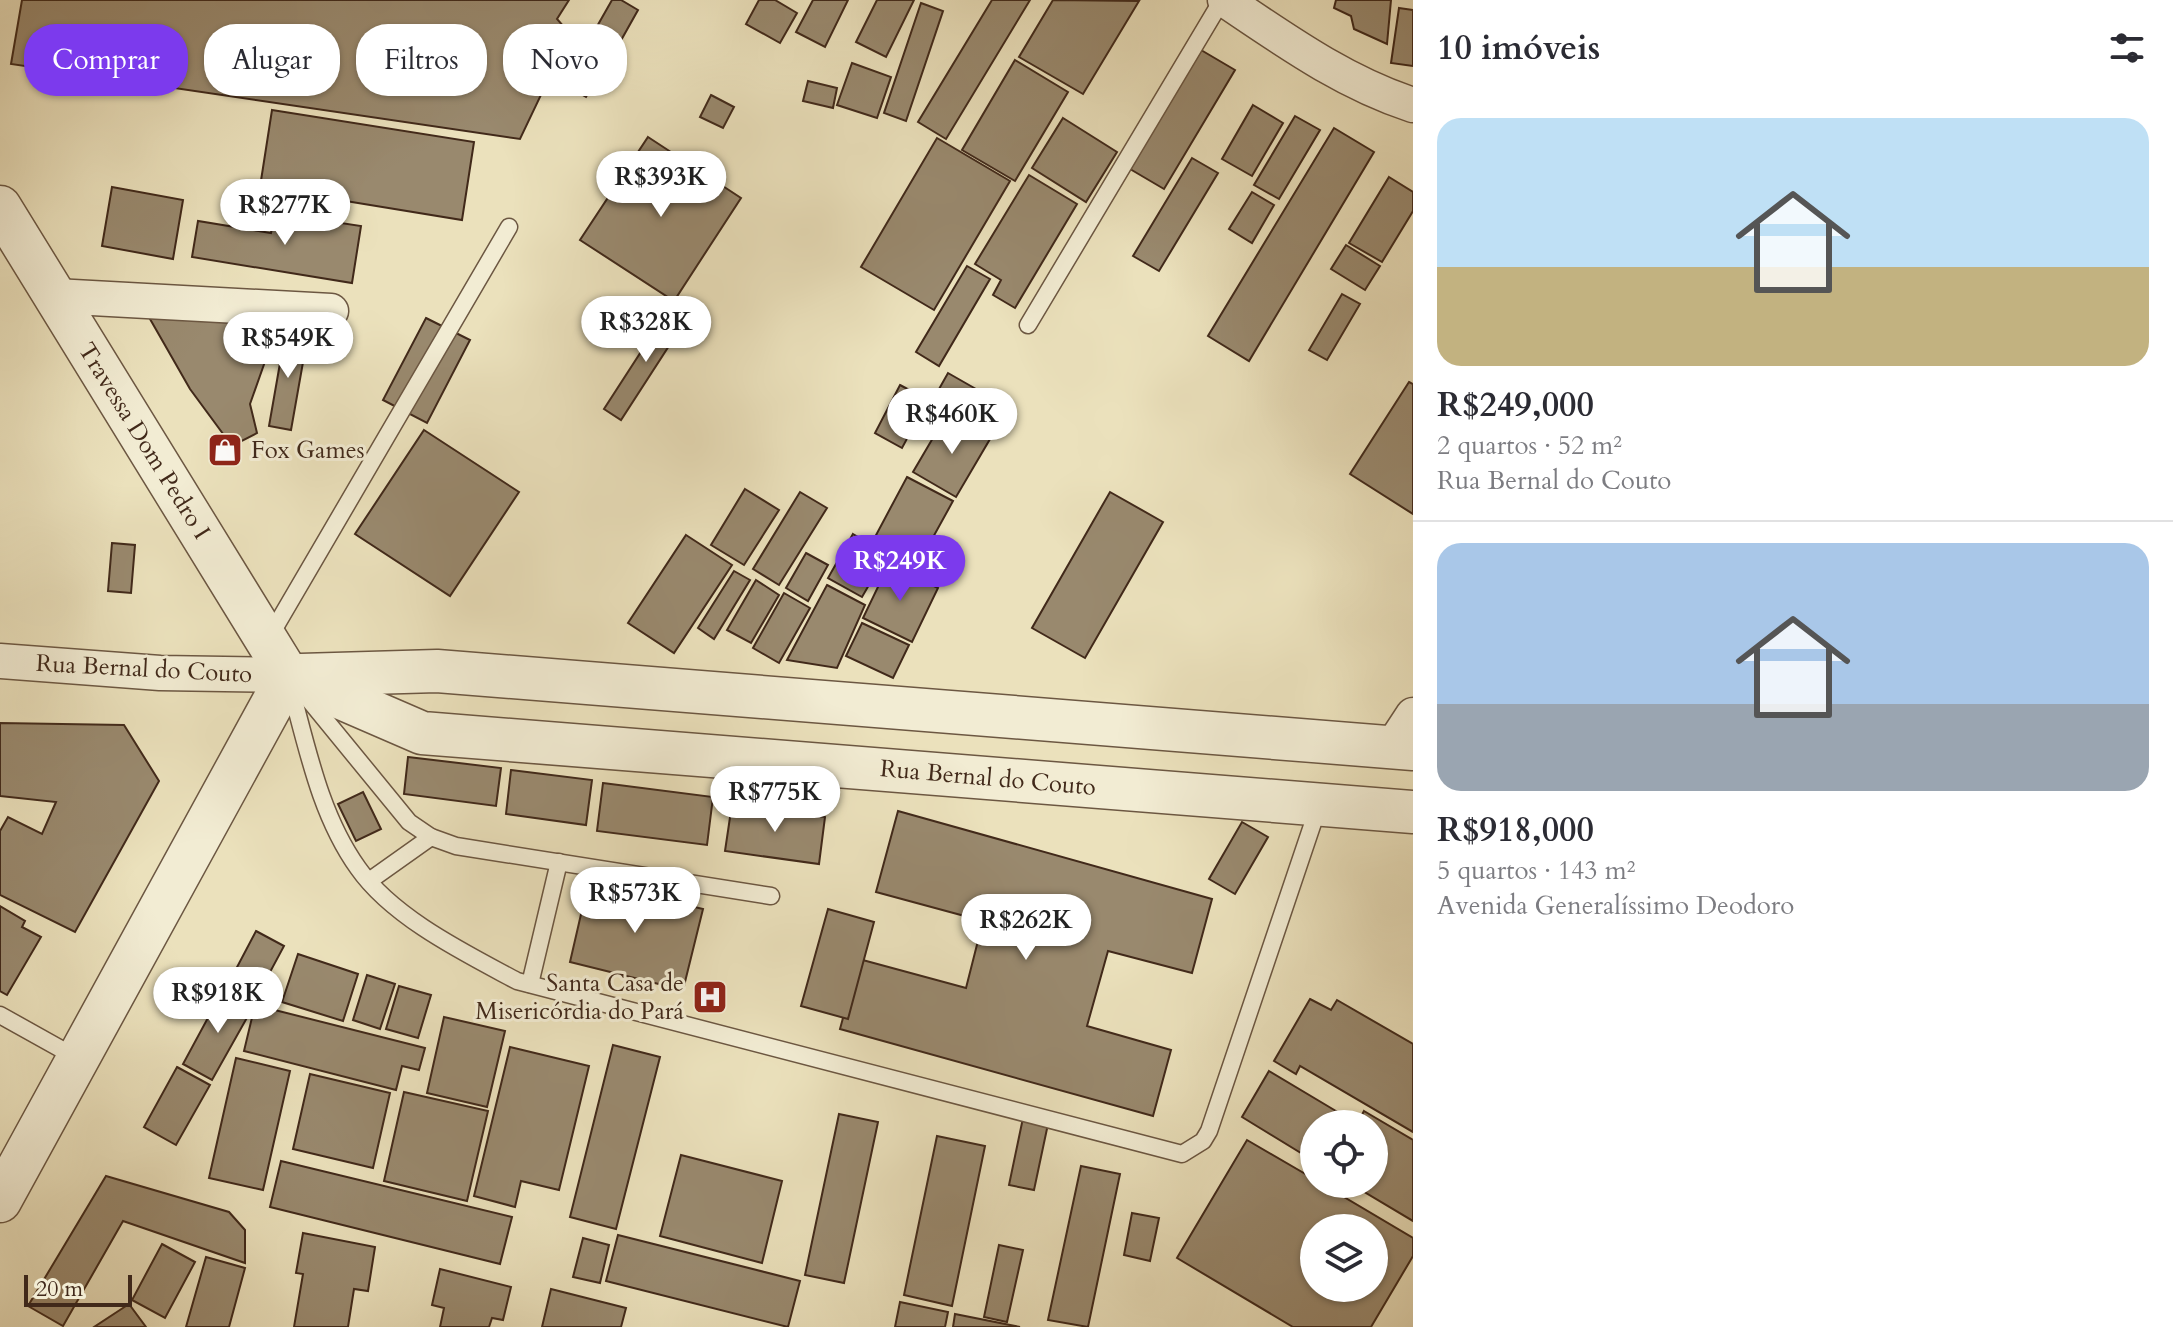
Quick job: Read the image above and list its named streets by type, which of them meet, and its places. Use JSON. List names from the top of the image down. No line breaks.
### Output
{"streets":{"street":["Travessa Dom Pedro I","Rua Bernal do Couto"]},"crossings":[["Travessa Dom Pedro I","Rua Bernal do Couto"]],"places":{"shop":["Fox Games"],"hospital":["Santa Casa de Misericórdia do Pará"]},"scale_bar":"20 m","page":{"heading":"10 imóveis","chip":["Comprar","Alugar","Filtros","Novo"],"list":[{"name":"R$249,000","note":"2 quartos · 52 m² · Rua Bernal do Couto"},{"name":"R$918,000","note":"5 quartos · 143 m² · Avenida Generalíssimo Deodoro"}],"price":["R$393K","R$277K","R$328K","R$549K","R$460K","R$249K","R$775K","R$573K","R$262K","R$918K"],"scale":"20 m"}}
